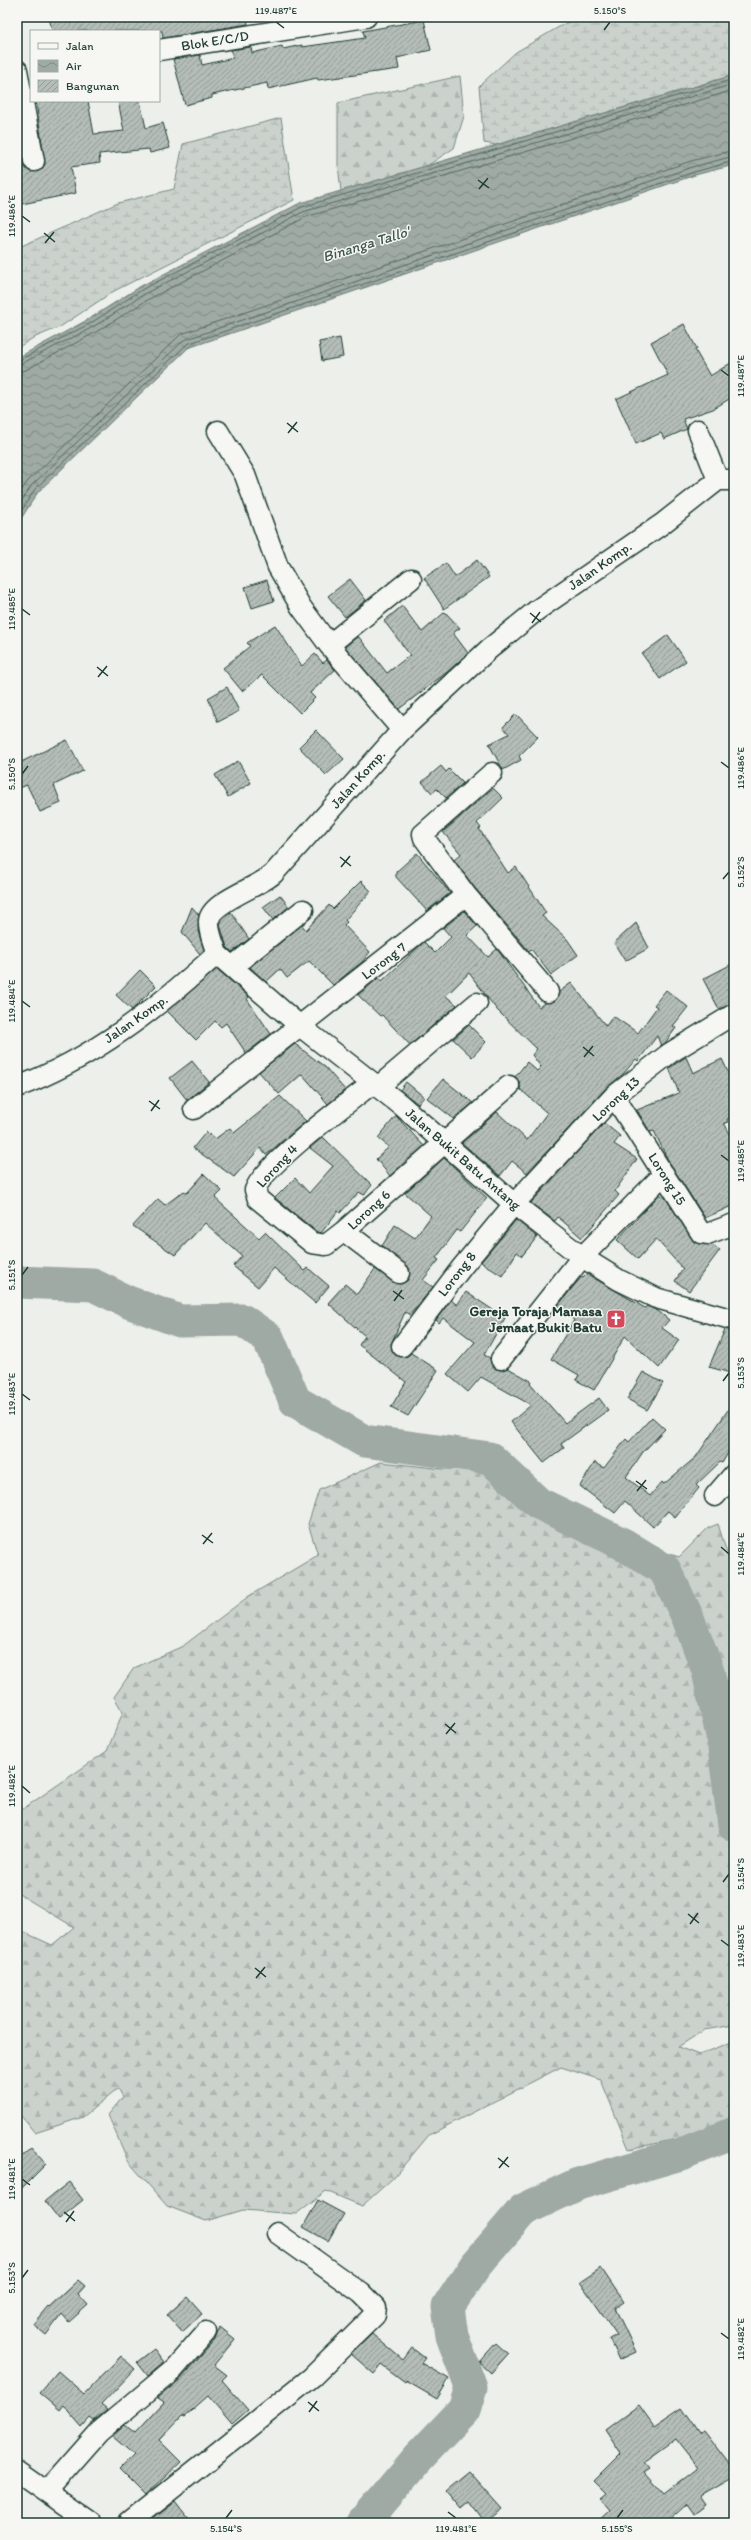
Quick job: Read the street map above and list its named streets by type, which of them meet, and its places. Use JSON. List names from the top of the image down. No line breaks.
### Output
{"streets":{"street":["Blok E/C/D","Jalan Komp.","Lorong 7","Lorong 13","Jalan Bukit Batu Antang","Lorong 4","Lorong 15","Lorong 6","Lorong 8"]},"crossings":[["Jalan Komp.","Jalan Bukit Batu Antang"],["Lorong 7","Jalan Bukit Batu Antang"],["Lorong 13","Jalan Bukit Batu Antang"],["Lorong 13","Lorong 15"],["Lorong 13","Lorong 8"],["Jalan Bukit Batu Antang","Lorong 4"],["Jalan Bukit Batu Antang","Lorong 6"],["Jalan Bukit Batu Antang","Lorong 8"],["Lorong 4","Lorong 6"]],"water":["Binanga Tallo'"],"places":{"church":["Gereja Toraja Mamasa Jemaat Bukit Batu"]},"legend":["Jalan","Air","Bangunan"],"coordinates":["119.487°E","5.150°S","119.486°E","119.485°E","5.152°S","119.484°E","5.151°S","5.153°S","119.483°E","119.482°E","5.154°S","119.481°E","5.155°S"]}
